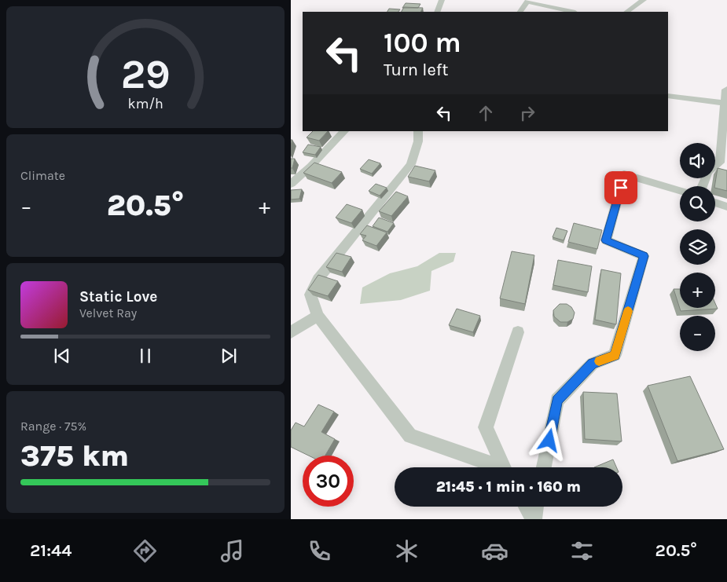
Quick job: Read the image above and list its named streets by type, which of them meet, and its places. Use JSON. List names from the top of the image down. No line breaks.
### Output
{"page":{"turn":["100 m","Turn left"],"tile":["Climate",["Range · 75%","375 km"]],"map_buttons":["+","−"],"heat":["−","20.5°","+"],"song":["Static Love","Velvet Ray"],"limit":"30","trip":"21:45 · 1 min · 160 m","tabs":["21:44","20.5°"],"gauge":["29","km/h"]}}
